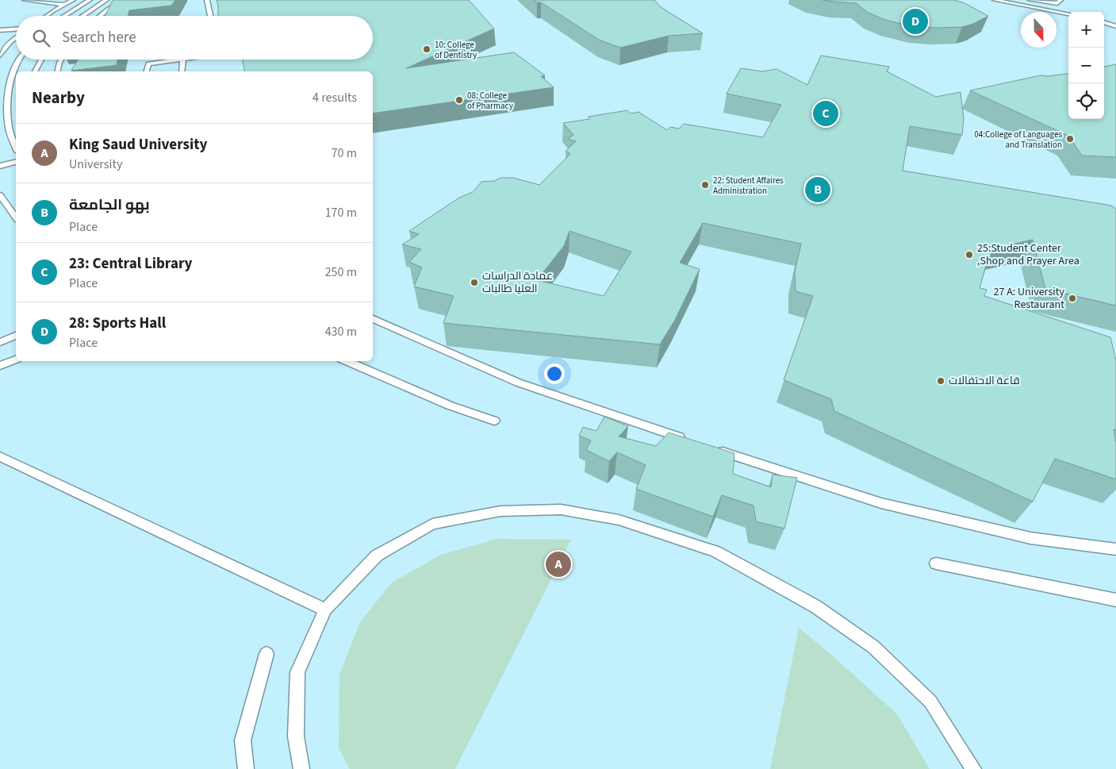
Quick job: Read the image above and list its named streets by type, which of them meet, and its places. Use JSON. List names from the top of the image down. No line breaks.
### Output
{"places":["10: College of Dentistry","08: College of Pharmacy","04:College of Languages and Translation","22: Student Affaires Administration","25:Student Center ,Shop and Prayer Area","عمادة الدراسات العليا طالبات","27 A: University Restaurant","قاعة الاحتفالات"],"north":"bottom","page":{"pins":["D","C","B","A"],"map_buttons":["+","−"],"search":"Search here","heading":["Nearby","4 results"],"list":[{"mark":"A","name":"King Saud University","note":"University","value":"70 m"},{"mark":"B","name":"بهو الجامعة","note":"Place","value":"170 m"},{"mark":"C","name":"23: Central Library","note":"Place","value":"250 m"},{"mark":"D","name":"28: Sports Hall","note":"Place","value":"430 m"}]}}
